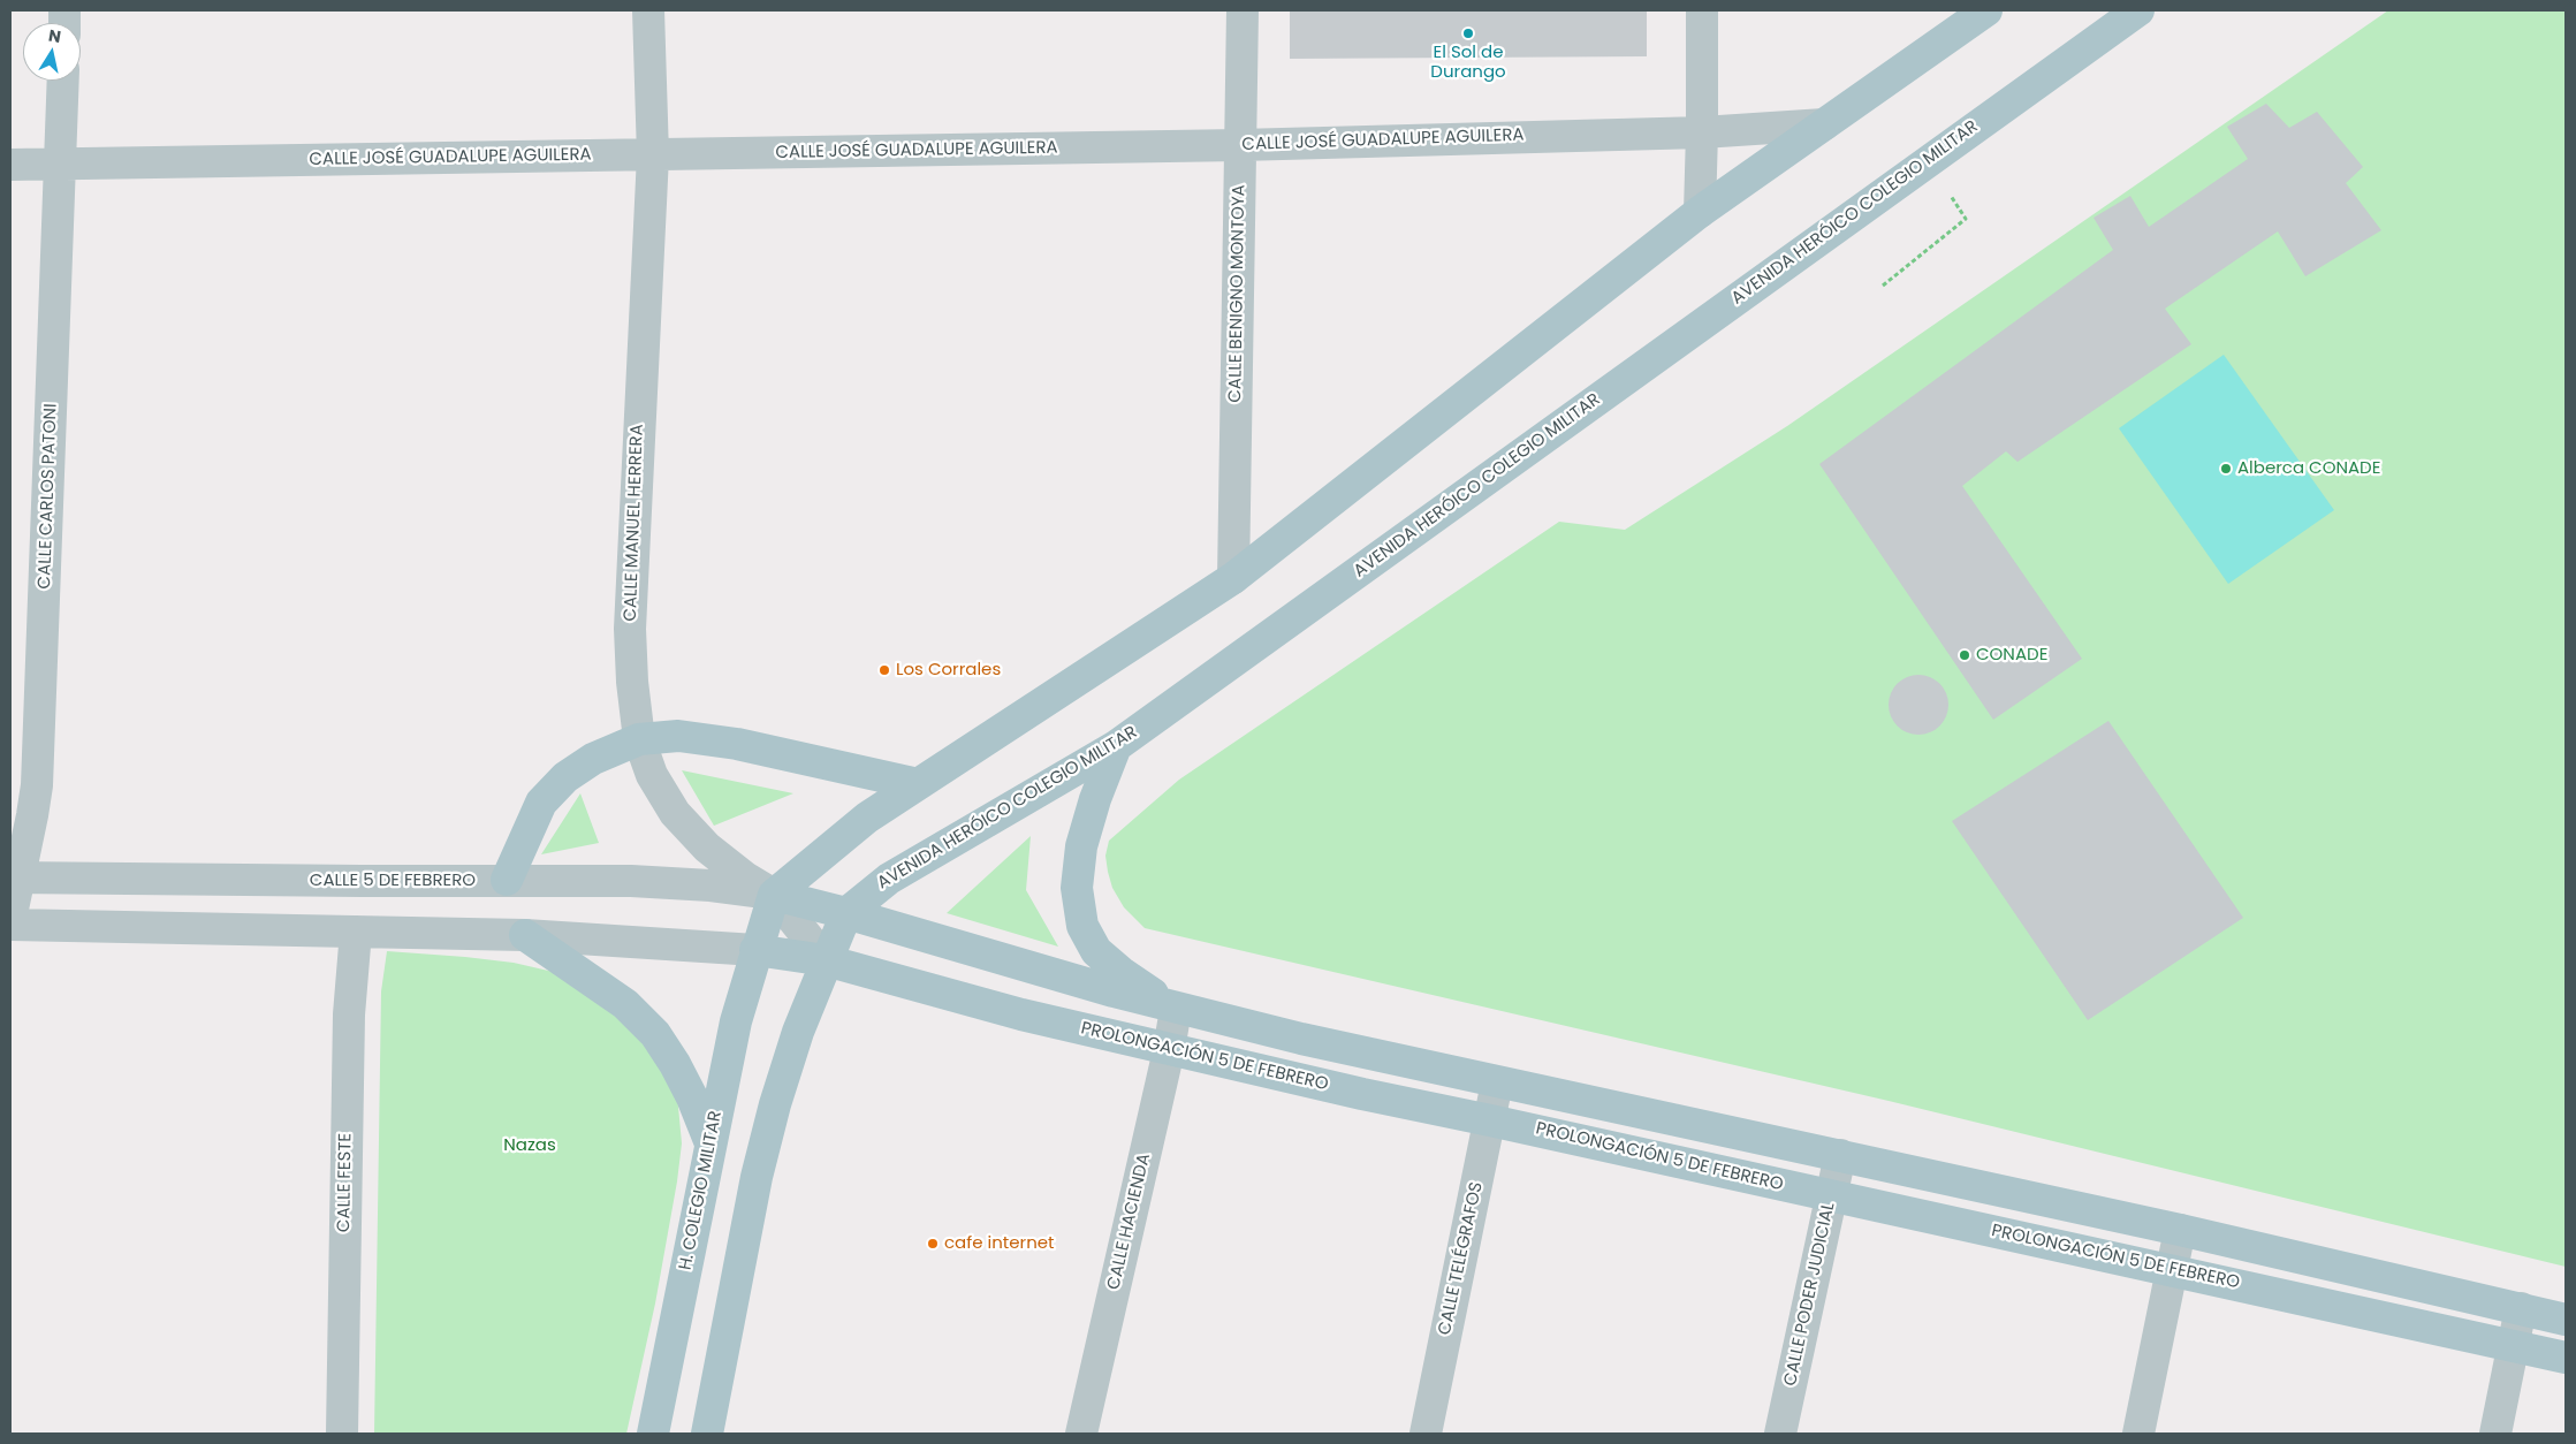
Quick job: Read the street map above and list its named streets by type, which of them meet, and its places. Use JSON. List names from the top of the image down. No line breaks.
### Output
{"streets":{"main road":["AVENIDA HERÓICO COLEGIO MILITAR","PROLONGACIÓN 5 DE FEBRERO","H. COLEGIO MILITAR"],"street":["CALLE JOSÉ GUADALUPE AGUILERA","CALLE BENIGNO MONTOYA","CALLE CARLOS PATONI","CALLE MANUEL HERRERA","CALLE 5 DE FEBRERO","CALLE FESTE","CALLE HACIENDA","CALLE TELÉGRAFOS","CALLE PODER JUDICIAL"]},"crossings":[["CALLE JOSÉ GUADALUPE AGUILERA","CALLE BENIGNO MONTOYA"],["CALLE JOSÉ GUADALUPE AGUILERA","CALLE CARLOS PATONI"],["CALLE JOSÉ GUADALUPE AGUILERA","CALLE MANUEL HERRERA"],["AVENIDA HERÓICO COLEGIO MILITAR","CALLE MANUEL HERRERA"],["AVENIDA HERÓICO COLEGIO MILITAR","PROLONGACIÓN 5 DE FEBRERO"],["CALLE CARLOS PATONI","CALLE 5 DE FEBRERO"],["CALLE MANUEL HERRERA","CALLE 5 DE FEBRERO"],["CALLE MANUEL HERRERA","PROLONGACIÓN 5 DE FEBRERO"],["PROLONGACIÓN 5 DE FEBRERO","H. COLEGIO MILITAR"],["PROLONGACIÓN 5 DE FEBRERO","CALLE HACIENDA"],["PROLONGACIÓN 5 DE FEBRERO","CALLE TELÉGRAFOS"],["PROLONGACIÓN 5 DE FEBRERO","CALLE PODER JUDICIAL"]],"parks":["Nazas"],"places":["El Sol de Durango","Alberca CONADE","CONADE","Los Corrales","cafe internet"],"north":"top"}
